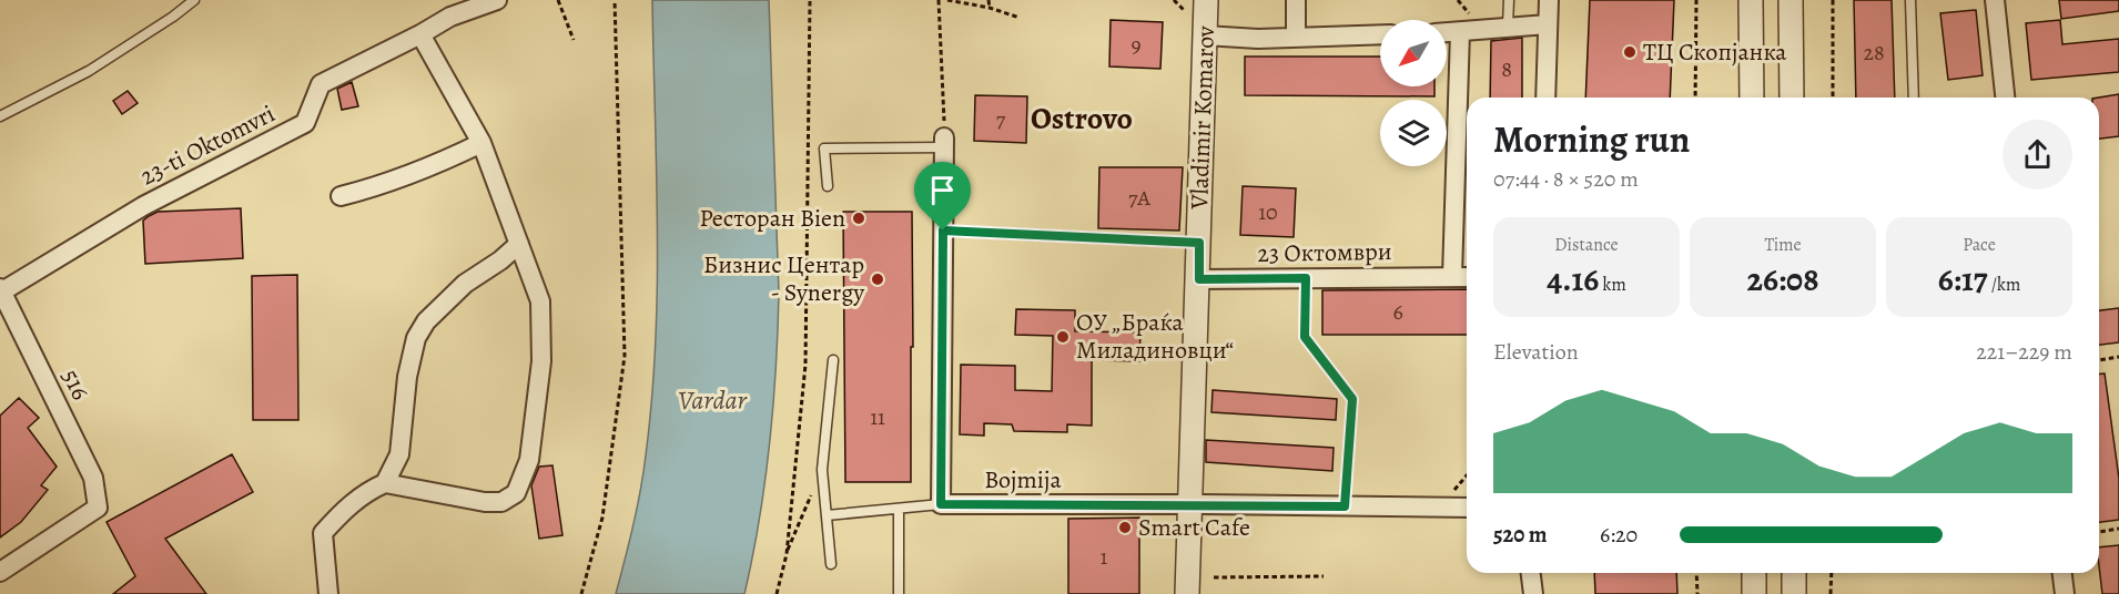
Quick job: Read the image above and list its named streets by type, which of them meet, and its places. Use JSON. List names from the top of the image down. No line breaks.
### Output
{"streets":{"street":["Vladimir Komarov","23-ti Oktomvri","23 Октомври","516","Bojmija"]},"crossings":[["Vladimir Komarov","23 Октомври"],["Vladimir Komarov","Bojmija"],["23-ti Oktomvri","516"]],"districts":["Ostrovo"],"water":["Vardar"],"places":["ТЦ Скопјанка","Ресторан Bien","Бизнис Центар - Synergy","ОУ „Браќа Миладиновци“","Smart Cafe"],"house_numbers":["9","28","8","7","7А","10","6","11","1"],"north":"bottom left","page":{"heading":["Morning run","07:44 · 8 × 520 m"],"stats":[["Distance","4.16 km"],["Time","26:08"],["Pace","6:17 /km"]],"chart":["Elevation","221–229 m"],"list":[{"name":"520 m","note":"6:20"}]}}
